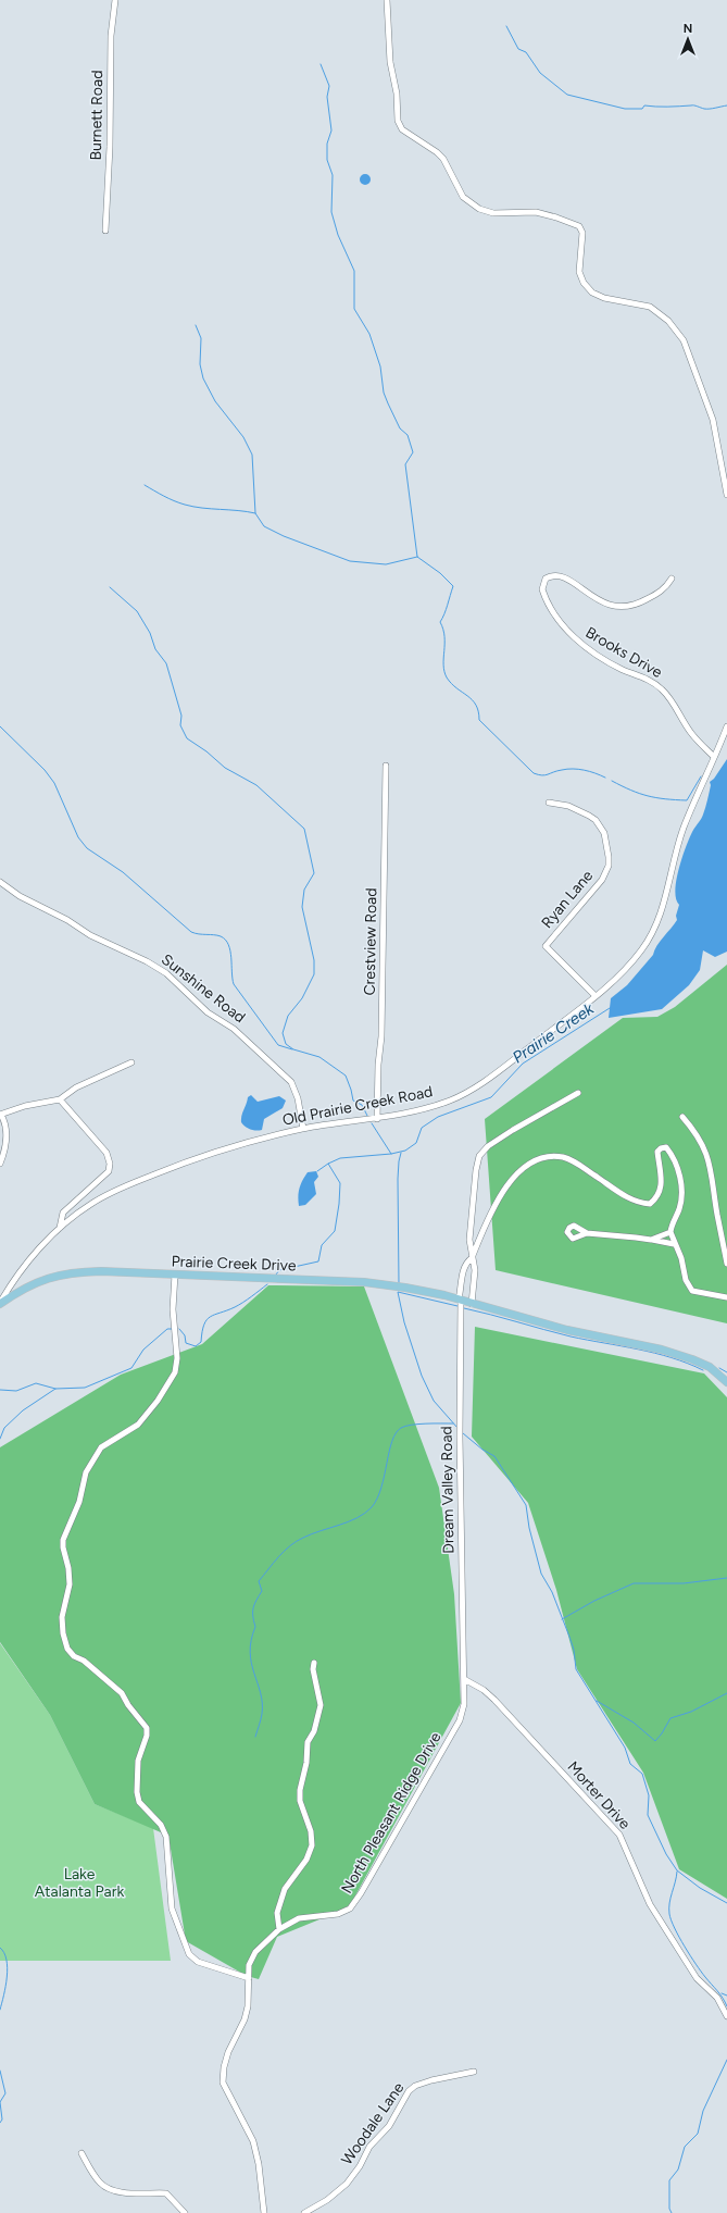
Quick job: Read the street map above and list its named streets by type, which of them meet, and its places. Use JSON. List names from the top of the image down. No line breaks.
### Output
{"streets":{"main road":["Prairie Creek Drive"],"street":["Burnett Road","Brooks Drive","Ryan Lane","Crestview Road","Sunshine Road","Old Prairie Creek Road","Dream Valley Road","Morter Drive","North Pleasant Ridge Drive","Woodale Lane"]},"crossings":[["Brooks Drive","Old Prairie Creek Road"],["Ryan Lane","Old Prairie Creek Road"],["Crestview Road","Old Prairie Creek Road"],["Sunshine Road","Old Prairie Creek Road"],["Old Prairie Creek Road","Prairie Creek Drive"],["Prairie Creek Drive","Dream Valley Road"],["Dream Valley Road","Morter Drive"],["Dream Valley Road","North Pleasant Ridge Drive"],["Morter Drive","North Pleasant Ridge Drive"]],"water":["Prairie Creek"],"parks":["Lake Atalanta Park"],"north":"top"}
